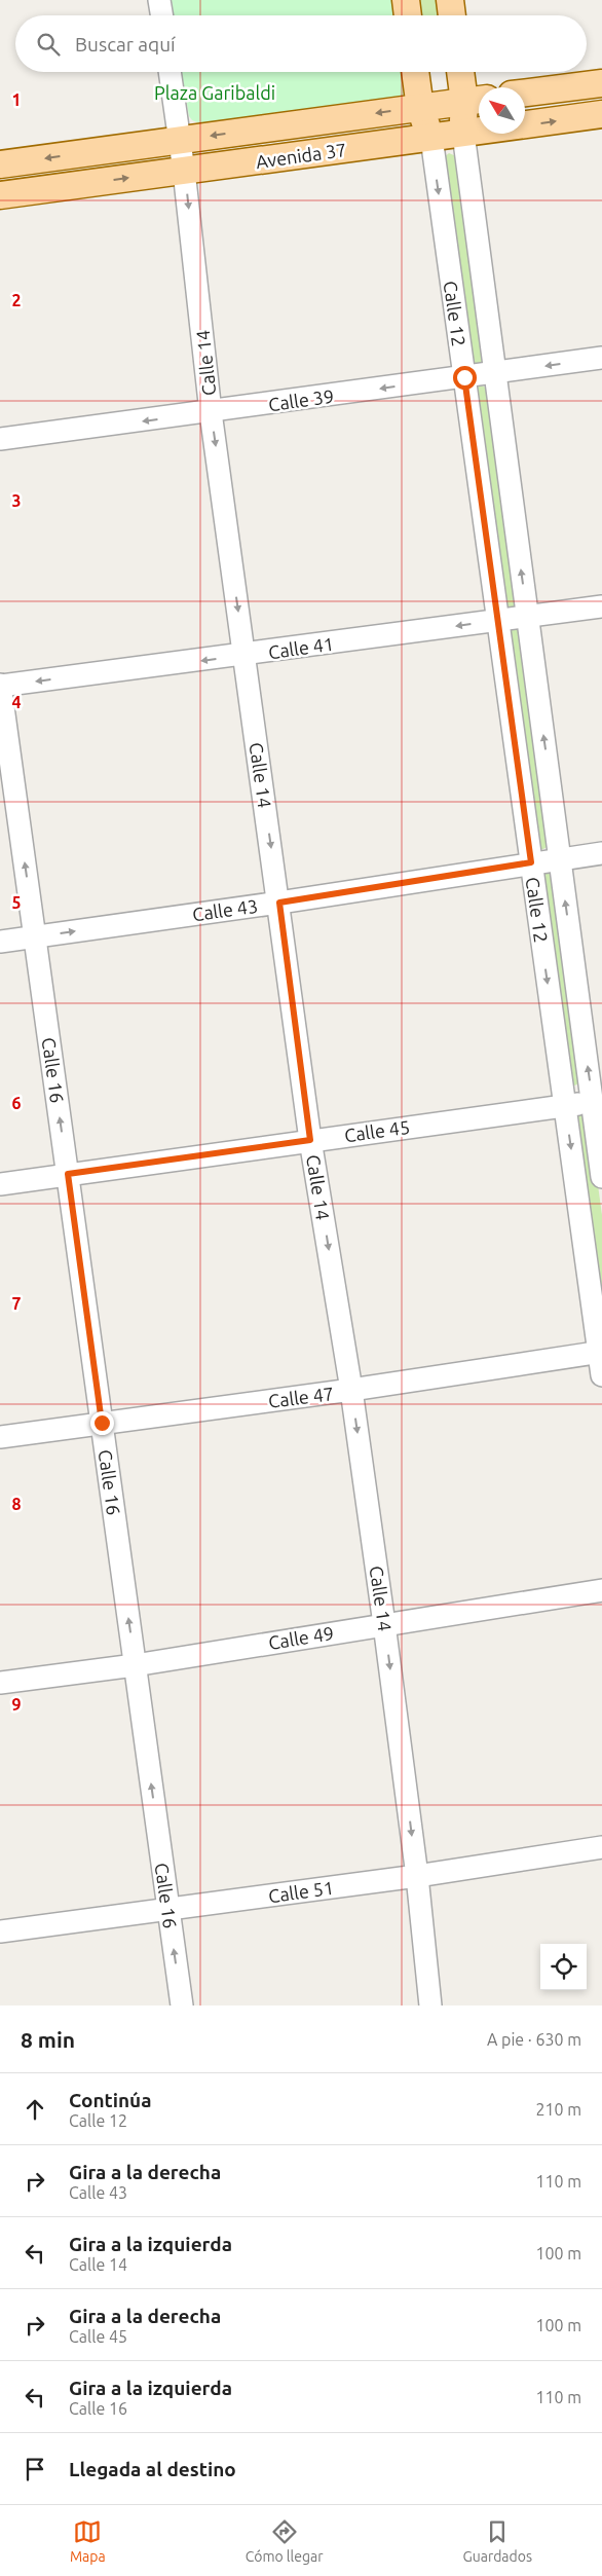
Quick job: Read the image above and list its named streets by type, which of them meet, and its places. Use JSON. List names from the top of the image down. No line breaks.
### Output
{"streets":{"main road":["Avenida 37"],"street":["Calle 12","Calle 14","Calle 39","Calle 41","Calle 43","Calle 16","Calle 45","Calle 47","Calle 49","Calle 51"]},"crossings":[["Avenida 37","Calle 12"],["Avenida 37","Calle 14"],["Calle 12","Calle 39"],["Calle 12","Calle 41"],["Calle 12","Calle 43"],["Calle 12","Calle 45"],["Calle 12","Calle 47"],["Calle 14","Calle 39"],["Calle 14","Calle 41"],["Calle 14","Calle 43"],["Calle 14","Calle 45"],["Calle 14","Calle 47"],["Calle 14","Calle 49"],["Calle 14","Calle 51"],["Calle 41","Calle 16"],["Calle 43","Calle 16"],["Calle 16","Calle 45"],["Calle 16","Calle 47"],["Calle 16","Calle 49"],["Calle 16","Calle 51"]],"one_way":["Calle 14","Calle 39","Calle 41","Calle 43","Calle 16"],"parks":["Plaza Garibaldi"],"north":"top left","page":{"search":"Buscar aquí","heading":["8 min","A pie · 630 m"],"list":[["Continúa","Calle 12","210 m"],["Gira a la derecha","Calle 43","110 m"],["Gira a la izquierda","Calle 14","100 m"],["Gira a la derecha","Calle 45","100 m"],["Gira a la izquierda","Calle 16","110 m"],"Llegada al destino"],"nav":["Mapa","Cómo llegar","Guardados"]},"grid":{"rows":["1","2","3","4","5","6","7","8","9"]}}
